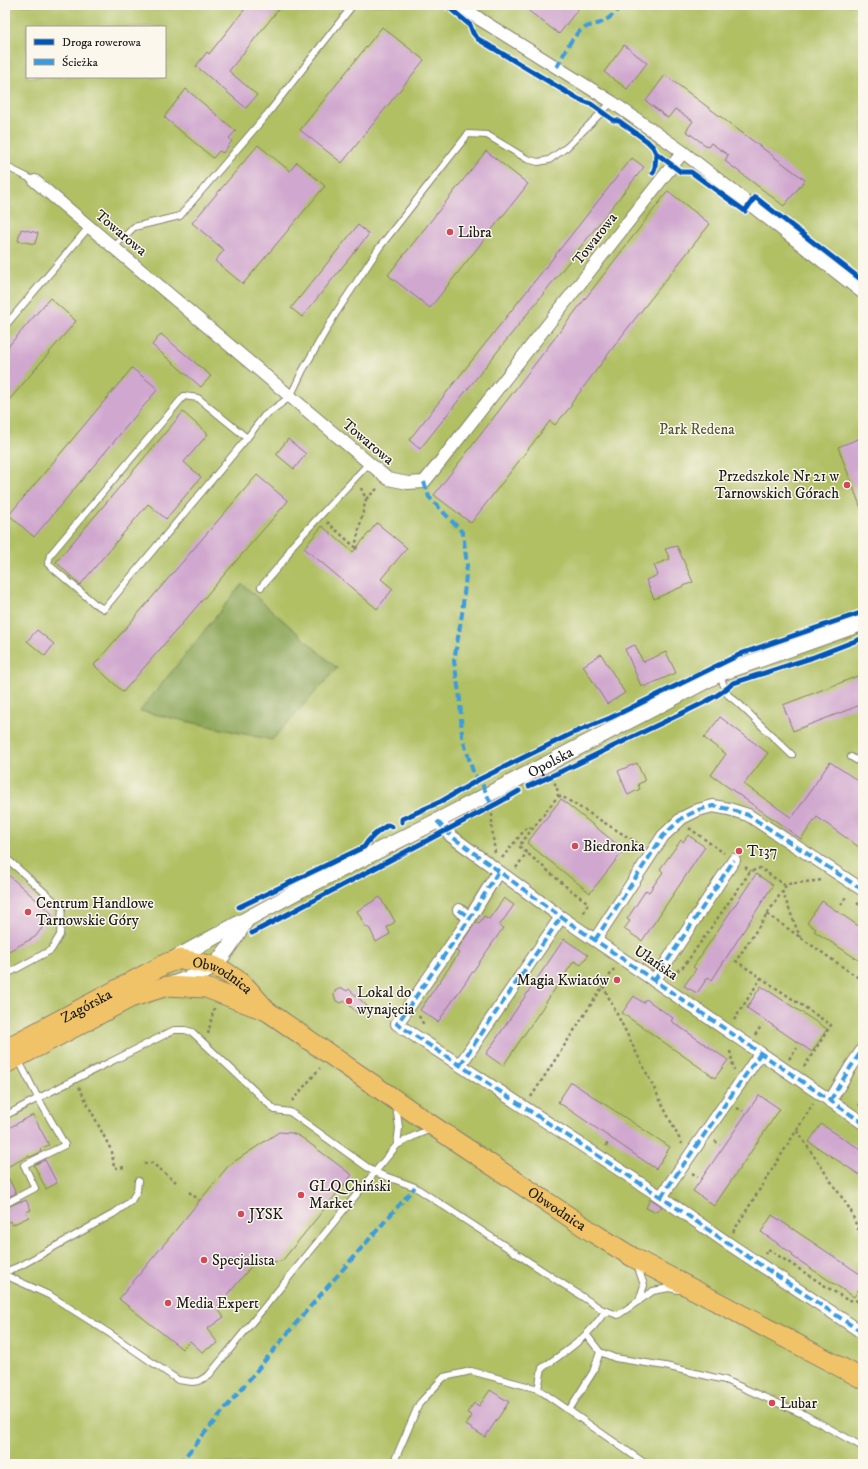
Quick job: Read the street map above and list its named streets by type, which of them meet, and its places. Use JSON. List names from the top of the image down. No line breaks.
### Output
{"streets":{"highway":["Obwodnica","Zagórska"],"street":["Towarowa","Opolska","Ułańska"]},"crossings":[["Opolska","Ułańska"],["Opolska","Obwodnica"],["Opolska","Zagórska"],["Obwodnica","Zagórska"]],"parks":["Park Redena"],"places":["Libra","Przedszkole Nr 21 w Tarnowskich Górach","Biedronka","T137","Centrum Handlowe Tarnowskie Góry","Magia Kwiatów","Lokal do wynajęcia","GLQ Chiński Market","JYSK","Specjalista","Media Expert","Lubar"],"legend":["Droga rowerowa","Ścieżka"]}
